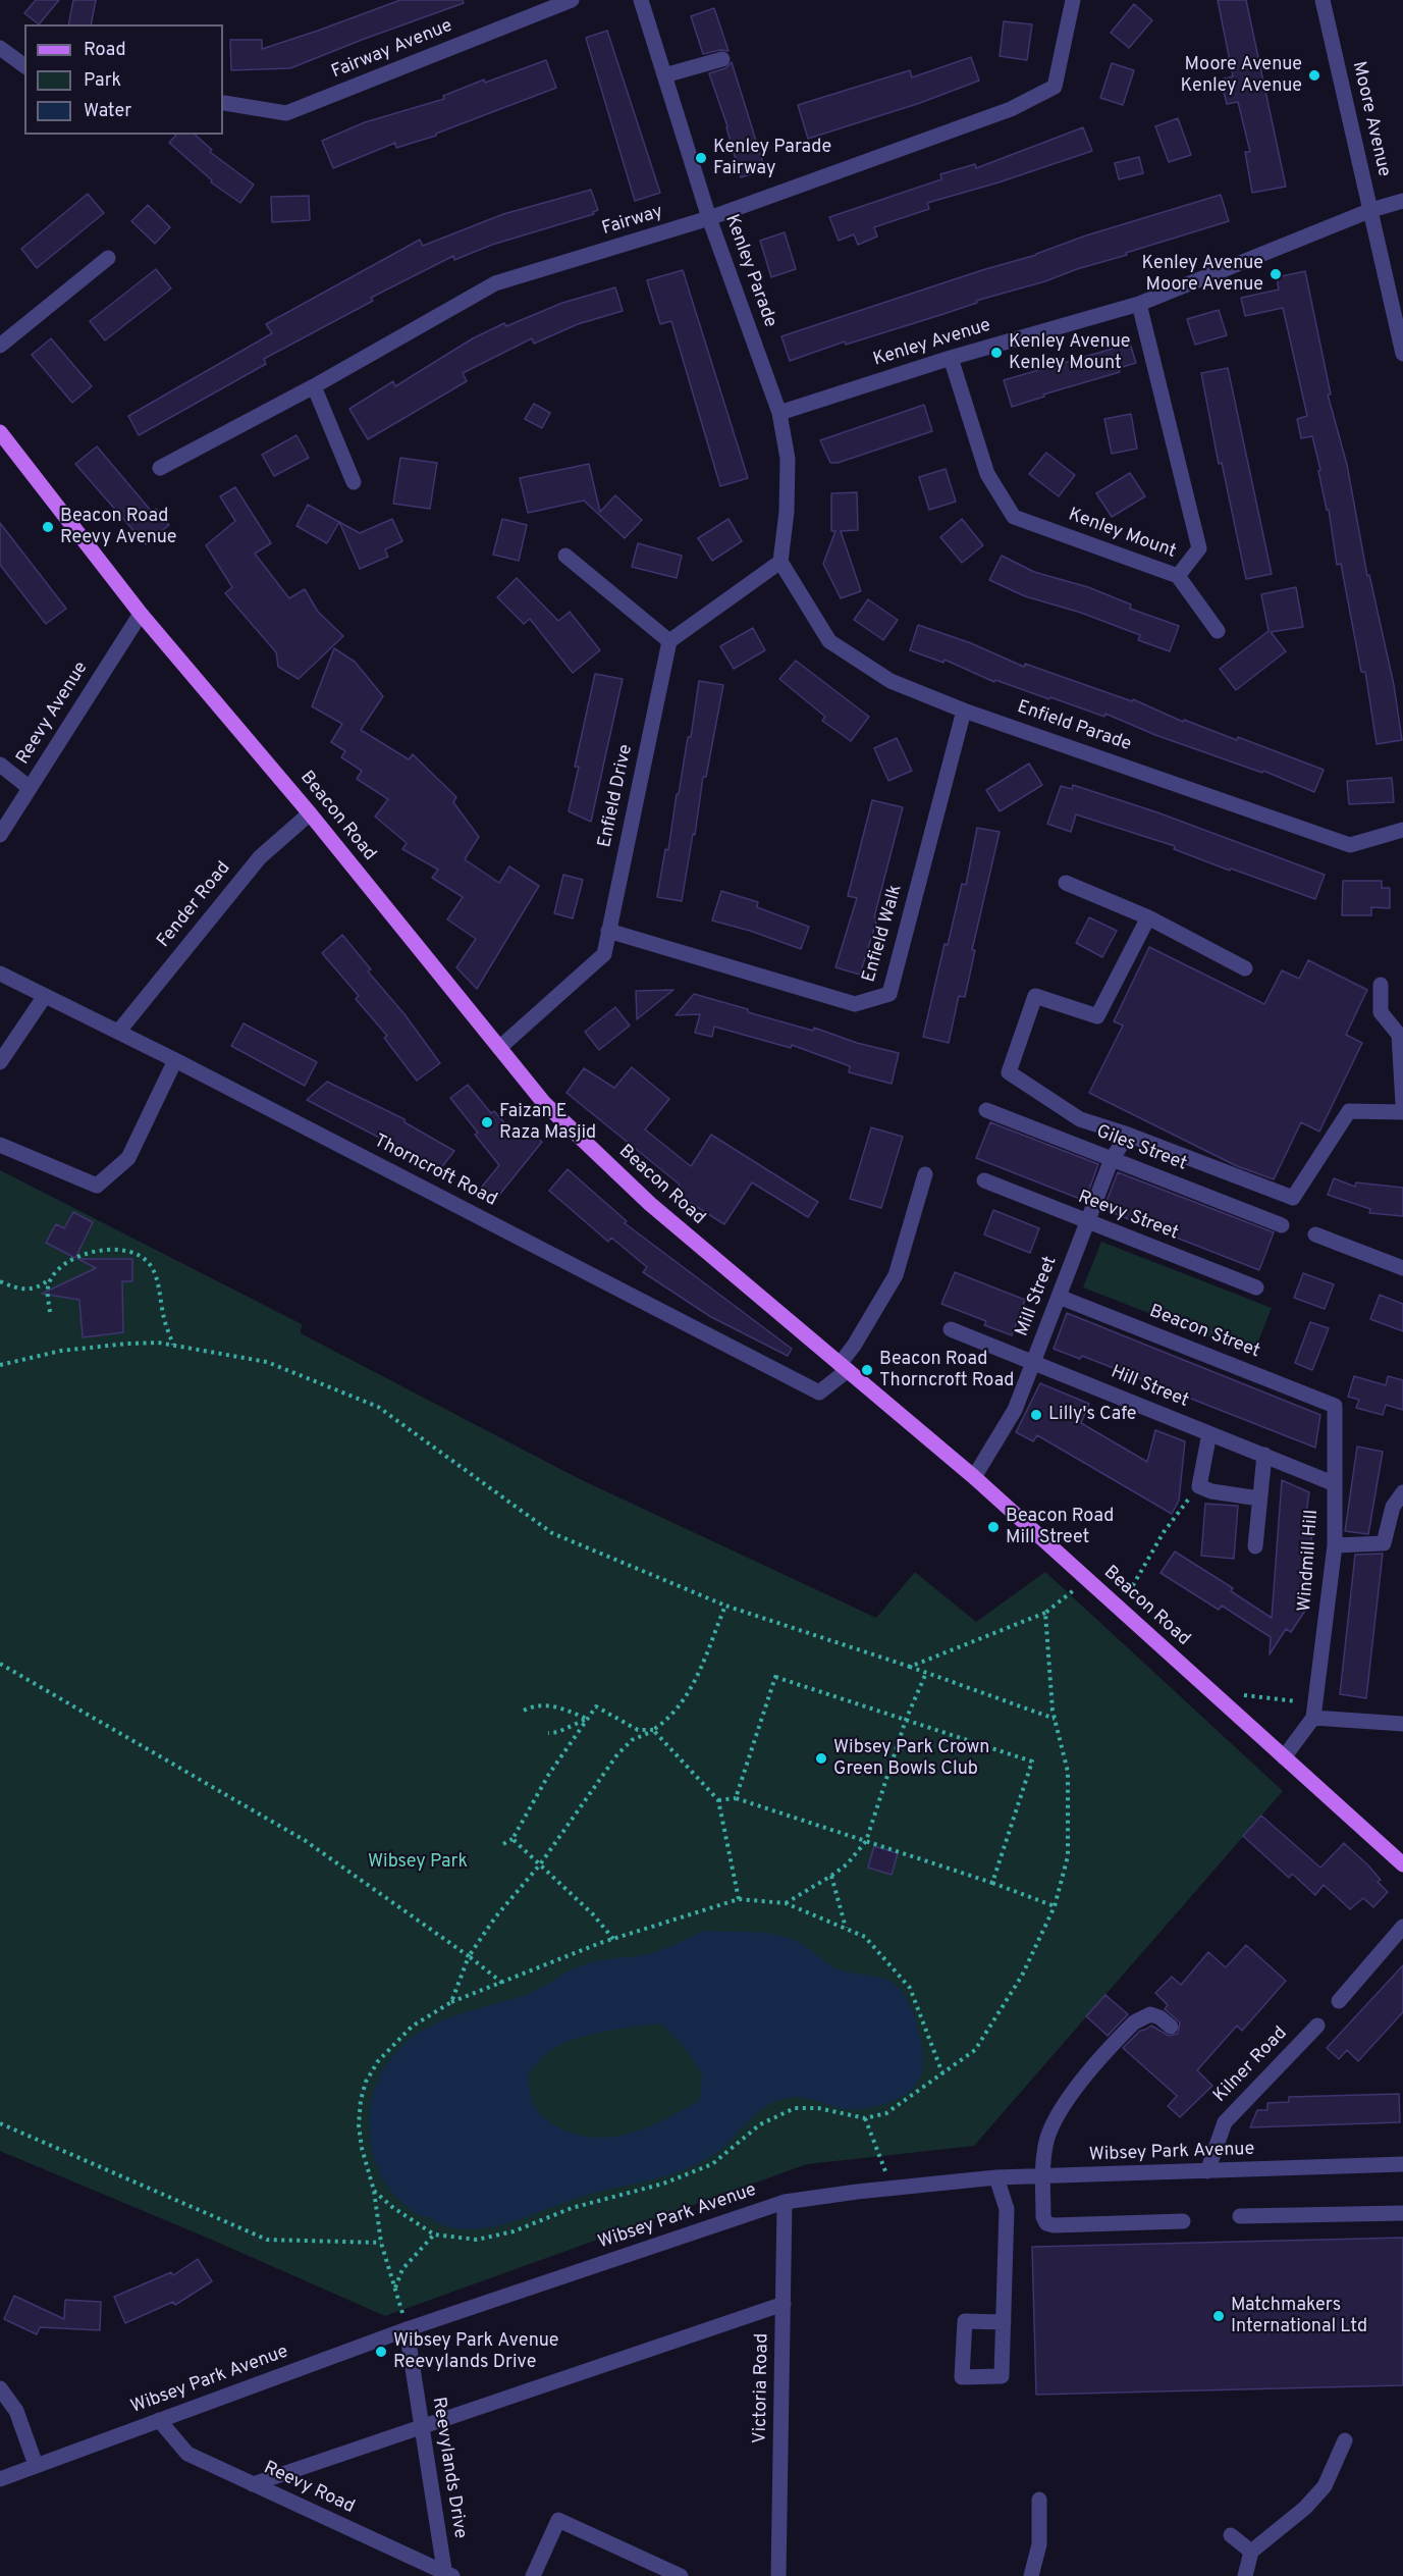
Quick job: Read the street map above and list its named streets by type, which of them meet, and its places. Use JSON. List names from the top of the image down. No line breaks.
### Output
{"streets":{"main road":["Beacon Road"],"street":["Fairway Avenue","Moore Avenue","Fairway","Kenley Parade","Kenley Avenue","Kenley Mount","Reevy Avenue","Enfield Parade","Enfield Drive","Fender Road","Enfield Walk","Giles Street","Thorncroft Road","Reevy Street","Mill Street","Beacon Street","Hill Street","Windmill Hill","Kilner Road","Wibsey Park Avenue","Victoria Road","Reevylands Drive","Reevy Road"]},"crossings":[["Moore Avenue","Kenley Avenue"],["Fairway","Kenley Parade"],["Kenley Parade","Kenley Avenue"],["Kenley Parade","Enfield Parade"],["Kenley Avenue","Kenley Mount"],["Reevy Avenue","Beacon Road"],["Enfield Parade","Enfield Walk"],["Enfield Drive","Beacon Road"],["Enfield Drive","Enfield Walk"],["Beacon Road","Fender Road"],["Beacon Road","Thorncroft Road"],["Beacon Road","Mill Street"],["Fender Road","Thorncroft Road"],["Giles Street","Mill Street"],["Reevy Street","Mill Street"],["Mill Street","Beacon Street"],["Mill Street","Hill Street"],["Beacon Street","Windmill Hill"],["Hill Street","Windmill Hill"],["Kilner Road","Wibsey Park Avenue"],["Wibsey Park Avenue","Victoria Road"],["Wibsey Park Avenue","Reevylands Drive"],["Wibsey Park Avenue","Reevy Road"],["Reevylands Drive","Reevy Road"]],"parks":["Wibsey Park"],"places":["Moore Avenue Kenley Avenue","Kenley Parade Fairway","Kenley Avenue Moore Avenue","Kenley Avenue Kenley Mount","Beacon Road Reevy Avenue","Faizan E Raza Masjid","Beacon Road Thorncroft Road","Lilly's Cafe","Beacon Road Mill Street","Wibsey Park Crown Green Bowls Club","Matchmakers International Ltd","Wibsey Park Avenue Reevylands Drive"],"legend":["Road","Park","Water"]}
